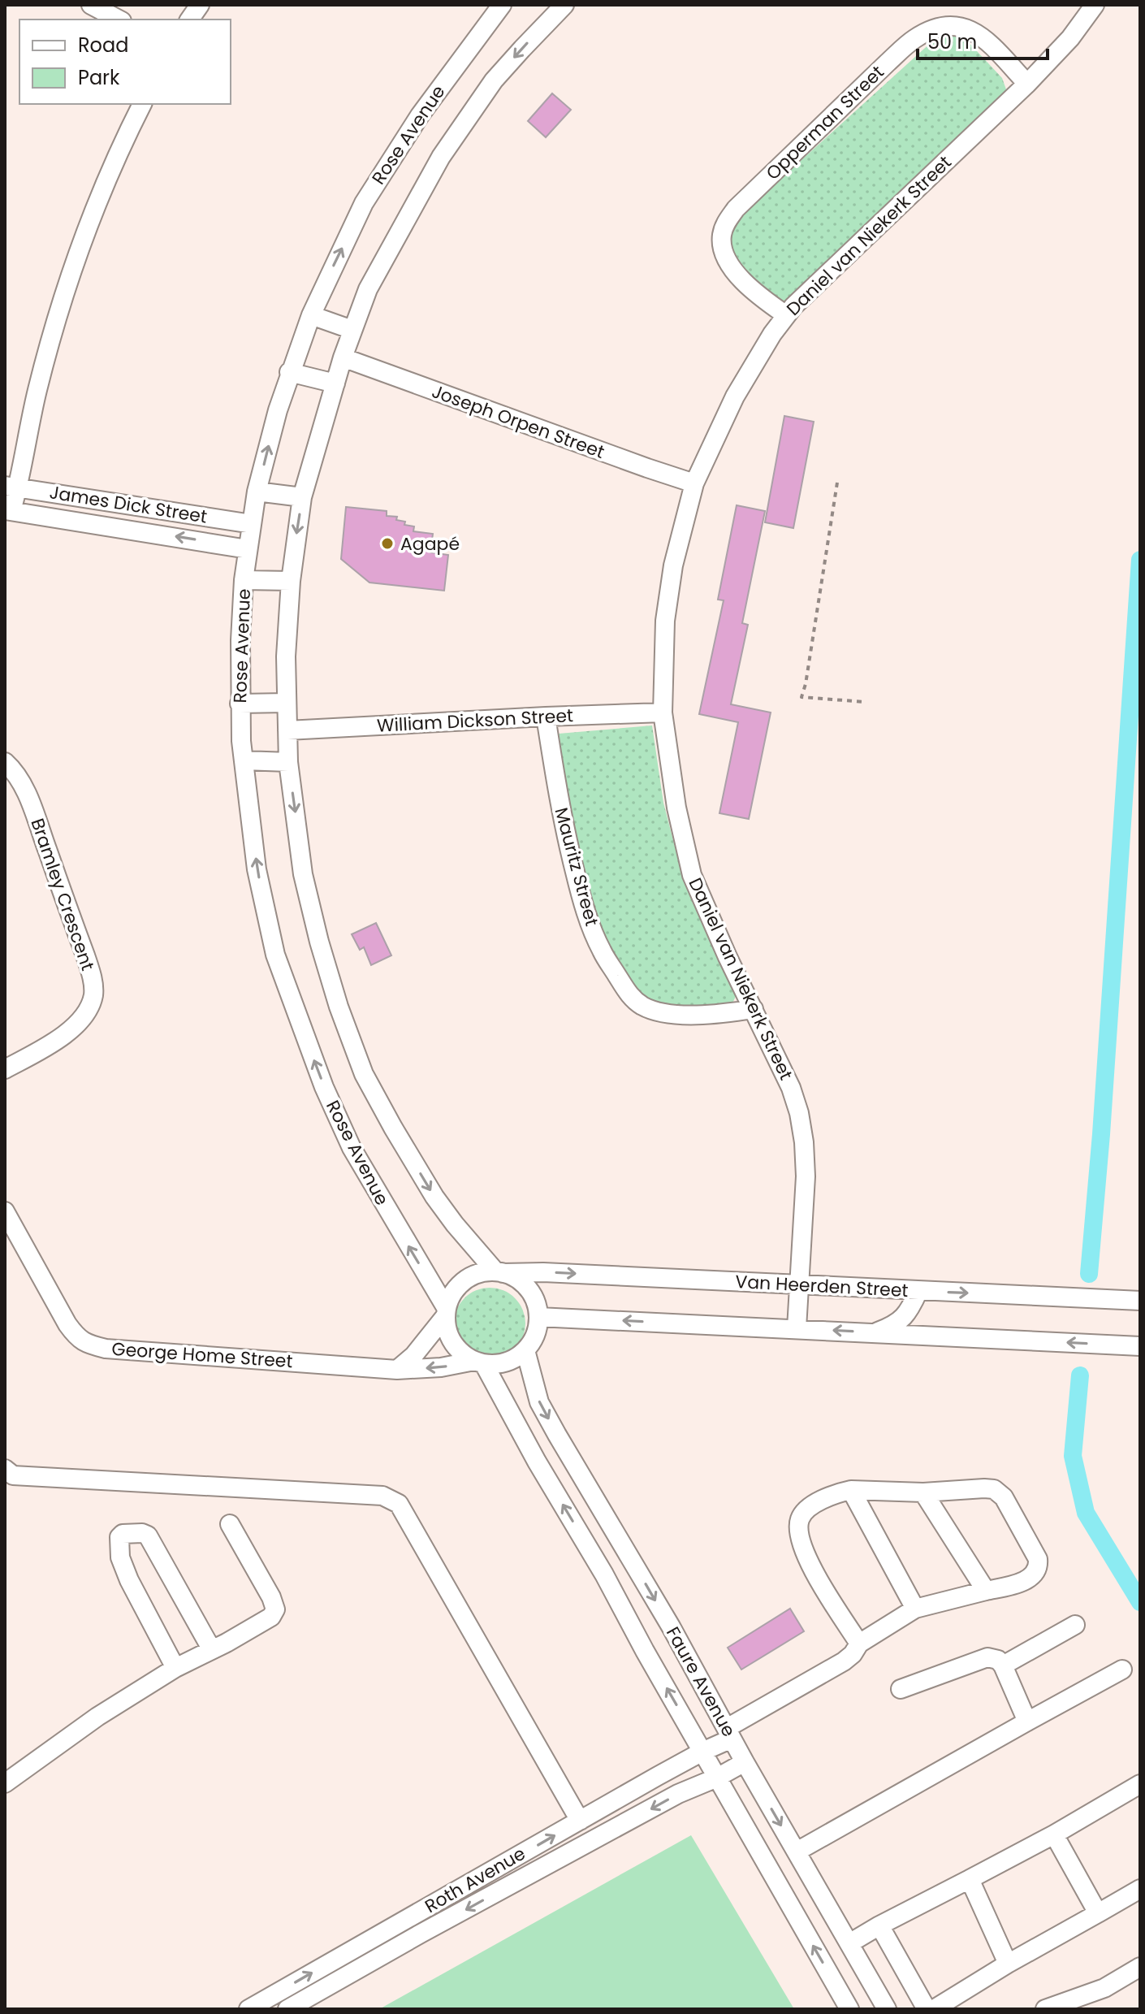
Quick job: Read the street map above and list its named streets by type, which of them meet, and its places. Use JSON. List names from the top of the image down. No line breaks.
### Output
{"streets":{"street":["Opperman Street","Rose Avenue","Daniel van Niekerk Street","Joseph Orpen Street","James Dick Street","William Dickson Street","Mauritz Street","Bramley Crescent","Van Heerden Street","George Home Street","Faure Avenue","Roth Avenue"]},"crossings":[["Opperman Street","Daniel van Niekerk Street"],["Rose Avenue","James Dick Street"],["Rose Avenue","Van Heerden Street"],["Rose Avenue","George Home Street"],["Rose Avenue","Faure Avenue"],["Daniel van Niekerk Street","Joseph Orpen Street"],["Daniel van Niekerk Street","William Dickson Street"],["Daniel van Niekerk Street","Mauritz Street"],["Daniel van Niekerk Street","Van Heerden Street"],["William Dickson Street","Mauritz Street"],["Van Heerden Street","George Home Street"],["Van Heerden Street","Faure Avenue"],["George Home Street","Faure Avenue"],["Faure Avenue","Roth Avenue"]],"one_way":["Rose Avenue"],"places":["Agapé"],"legend":["Road","Park"],"scale_bar":"50 m"}
